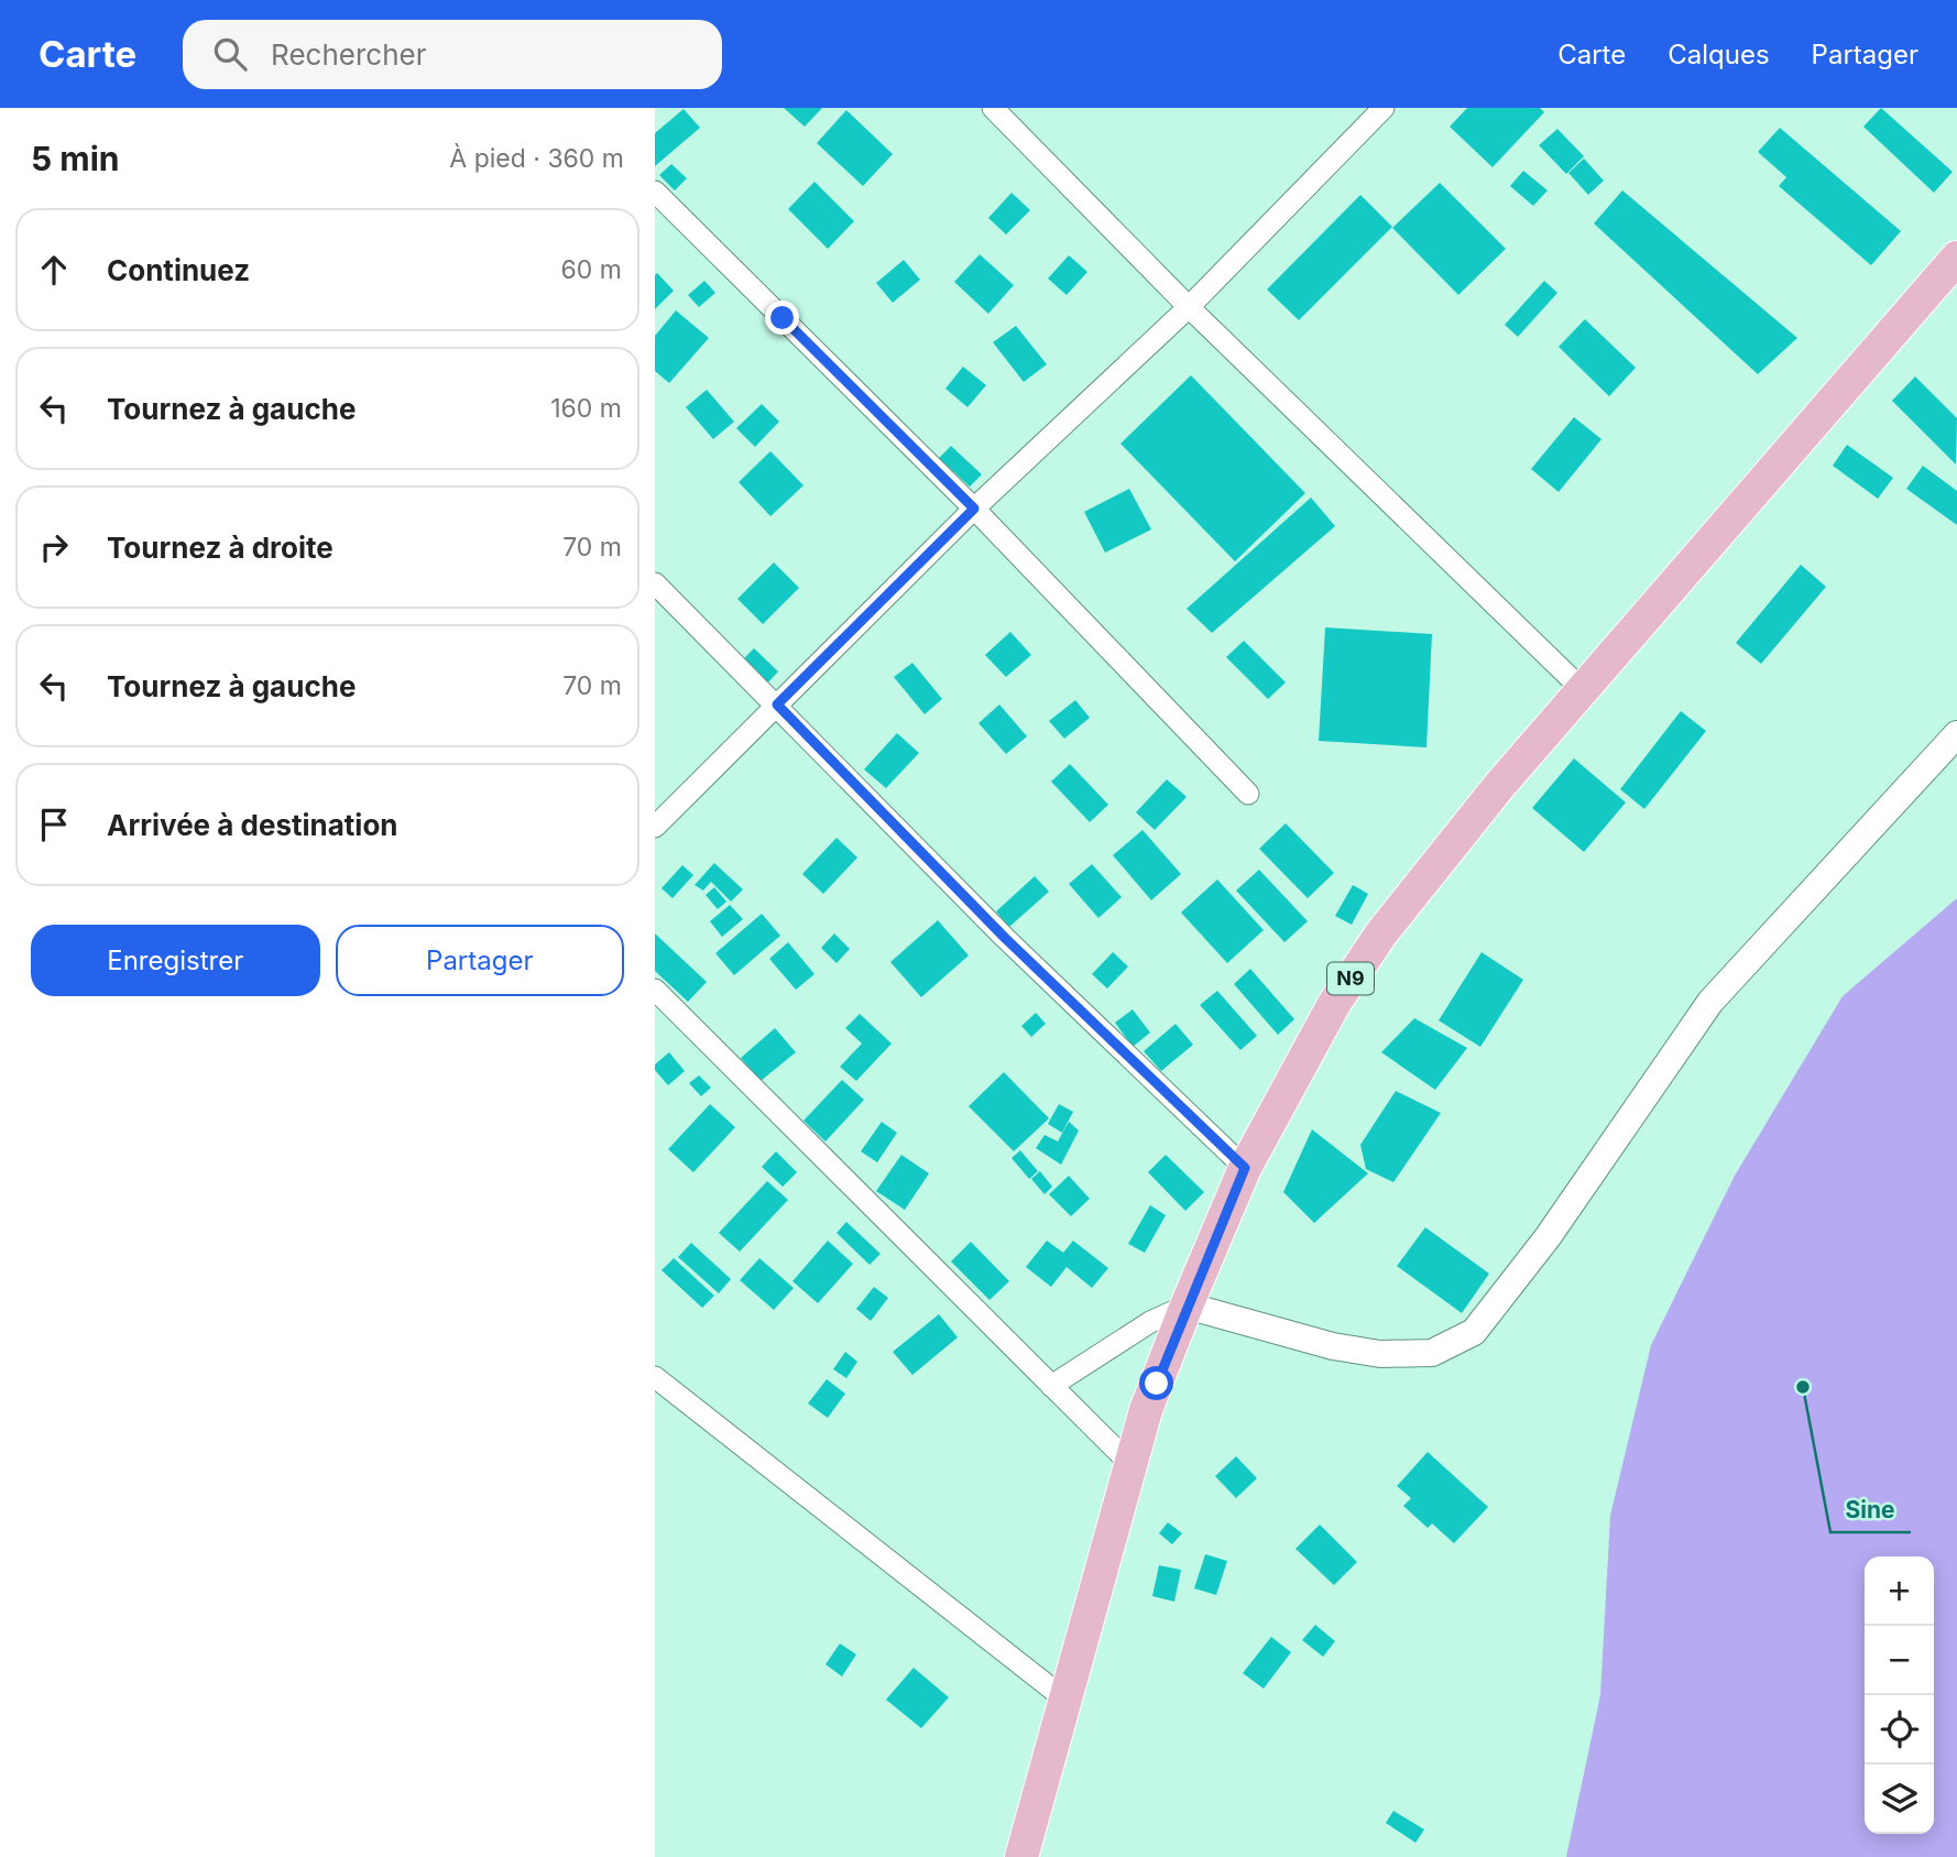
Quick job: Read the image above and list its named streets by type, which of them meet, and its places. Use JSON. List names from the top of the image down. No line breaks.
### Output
{"streets":{"main road":["N9"]},"places":["Sine"],"page":{"header":"Carte","search":"Rechercher","nav":["Carte","Calques","Partager"],"heading":["5 min","À pied · 360 m"],"list":[["Continuez","60 m"],["Tournez à gauche","160 m"],["Tournez à droite","70 m"],["Tournez à gauche","70 m"],"Arrivée à destination"],"buttons":["Enregistrer","Partager"],"map_buttons":["+","−"]}}
